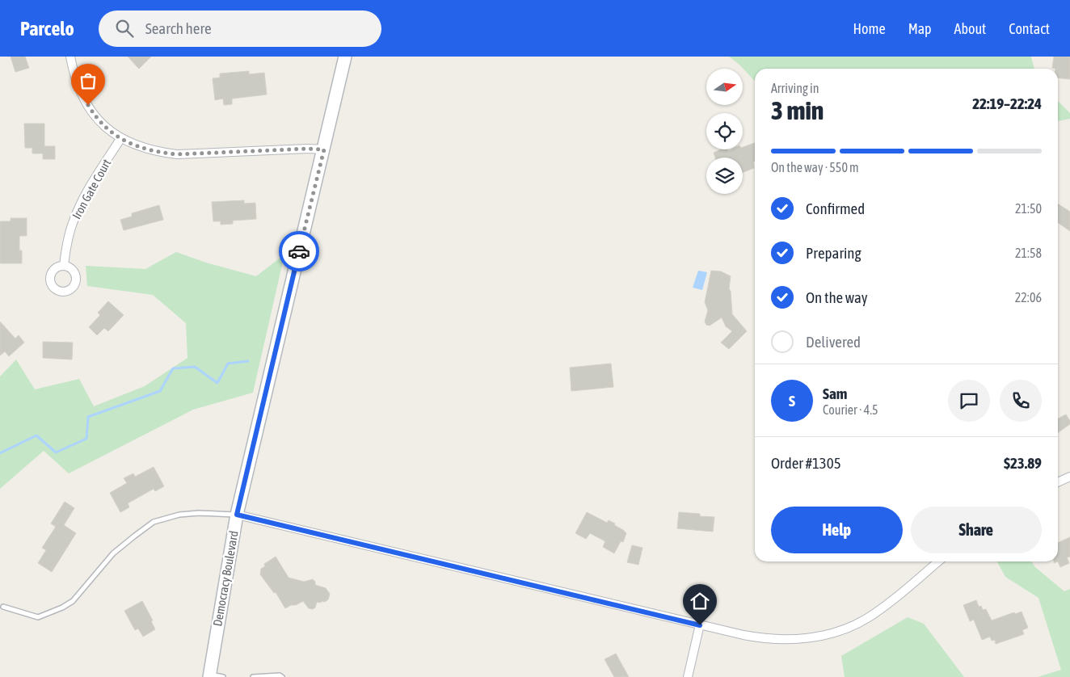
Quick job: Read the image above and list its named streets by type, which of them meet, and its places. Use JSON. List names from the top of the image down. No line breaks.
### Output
{"streets":{"main road":["Democracy Boulevard"],"street":["Iron Gate Court"]},"north":"right","page":{"header":"Parcelo","search":"Search here","nav":["Home","Map","About","Contact"],"heading":["3 min","Arriving in","22:19–22:24"],"panel":["Sam","Courier · 4.5","Order #1305","$23.89"],"bar":"On the way · 550 m","list":[["Confirmed","21:50"],["Preparing","21:58"],["On the way","22:06"],"Delivered"],"round":"S","buttons":["Help","Share"]}}
